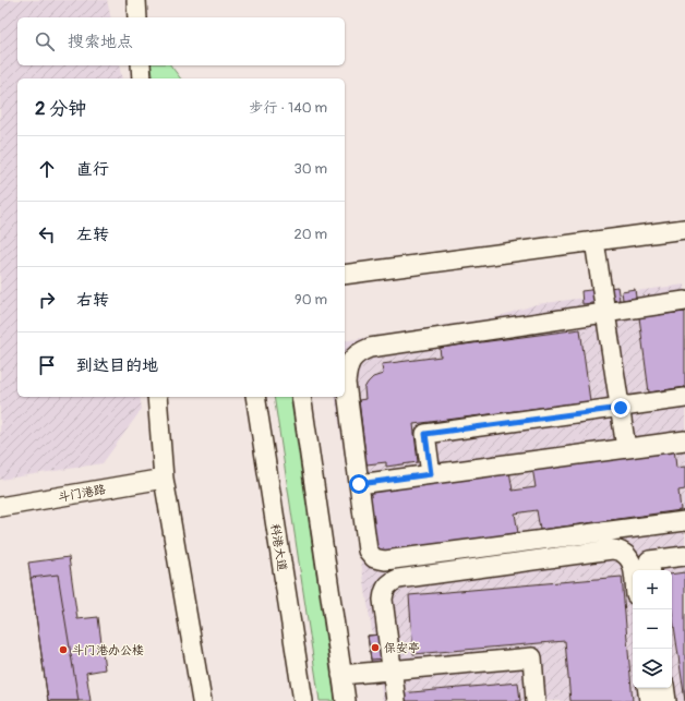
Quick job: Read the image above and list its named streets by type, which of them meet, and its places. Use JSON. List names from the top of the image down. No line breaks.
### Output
{"streets":{"street":["斗门港路","科港大道"]},"places":["保安亭","斗门港办公楼"],"page":{"search":"搜索地点","heading":["2 分钟","步行 · 140 m"],"list":[["直行","30 m"],["左转","20 m"],["右转","90 m"],"到达目的地"],"map_buttons":["+","−"]}}
